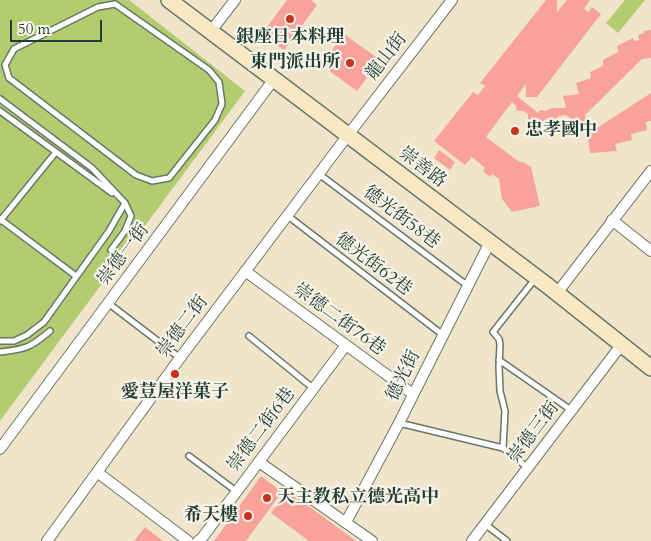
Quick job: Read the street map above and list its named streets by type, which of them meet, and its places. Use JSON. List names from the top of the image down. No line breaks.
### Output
{"streets":{"street":["龍山街","崇善路","崇德一街","崇德二街76巷","崇德二街","德光街","崇德二街6巷","崇德三街"],"lane":["德光街58巷","德光街62巷"]},"crossings":[["龍山街","崇善路"],["龍山街","崇德二街"],["崇善路","崇德一街"],["崇善路","崇德二街"],["崇善路","德光街"],["崇善路","崇德三街"],["德光街58巷","崇德二街"],["德光街58巷","德光街"],["德光街62巷","崇德二街"],["德光街62巷","德光街"],["崇德二街76巷","崇德二街"],["崇德二街76巷","德光街"],["崇德二街76巷","崇德二街6巷"]],"places":["銀座日本料理","東門派出所","忠孝國中","愛荳屋洋菓子","天主教私立德光高中","希天樓"],"scale_bar":"50 m"}
